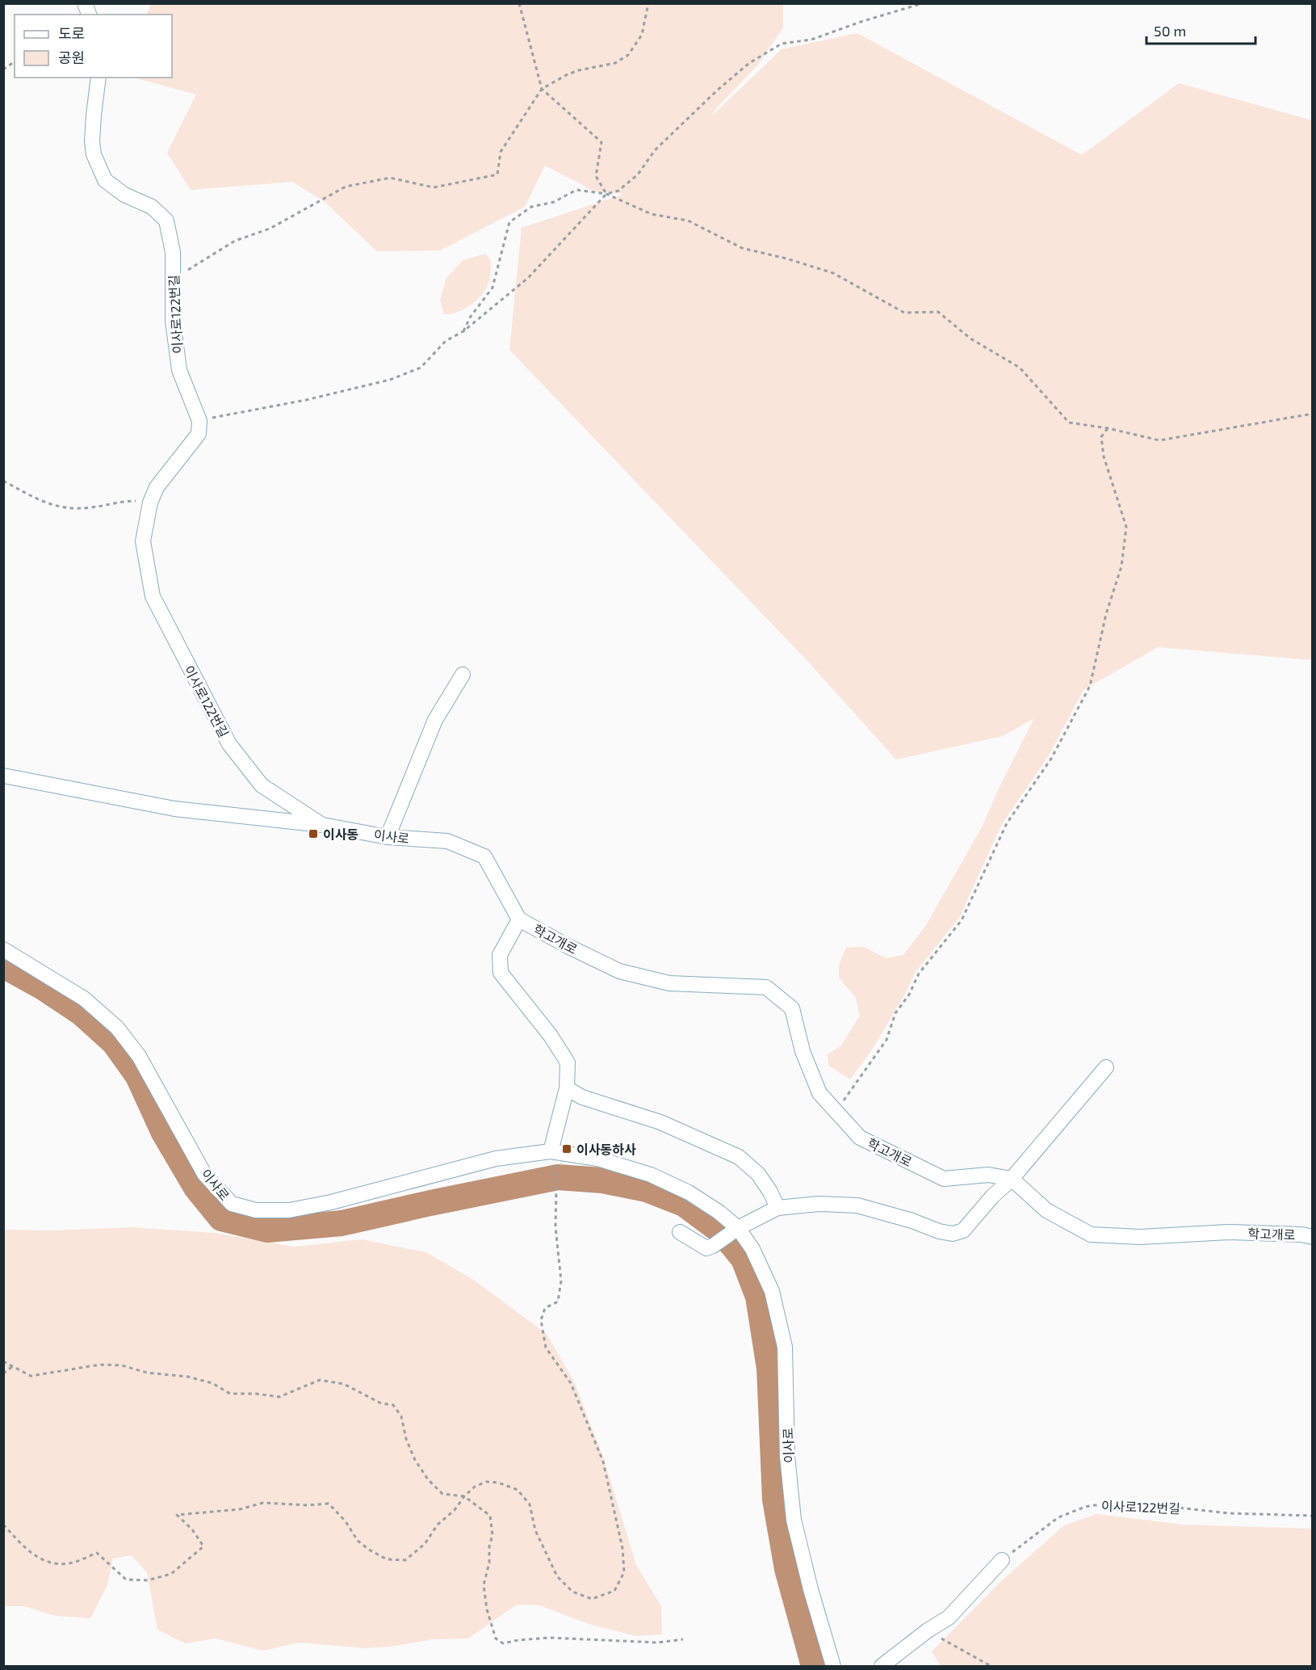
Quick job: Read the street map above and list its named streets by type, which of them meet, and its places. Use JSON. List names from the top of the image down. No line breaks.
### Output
{"streets":{"street":["이사로122번길","이사로","학고개로"]},"crossings":[["이사로122번길","이사로"],["이사로","학고개로"]],"places":{"transit":["이사동","이사동하사"]},"legend":["도로","공원"],"scale_bar":"50 m"}
